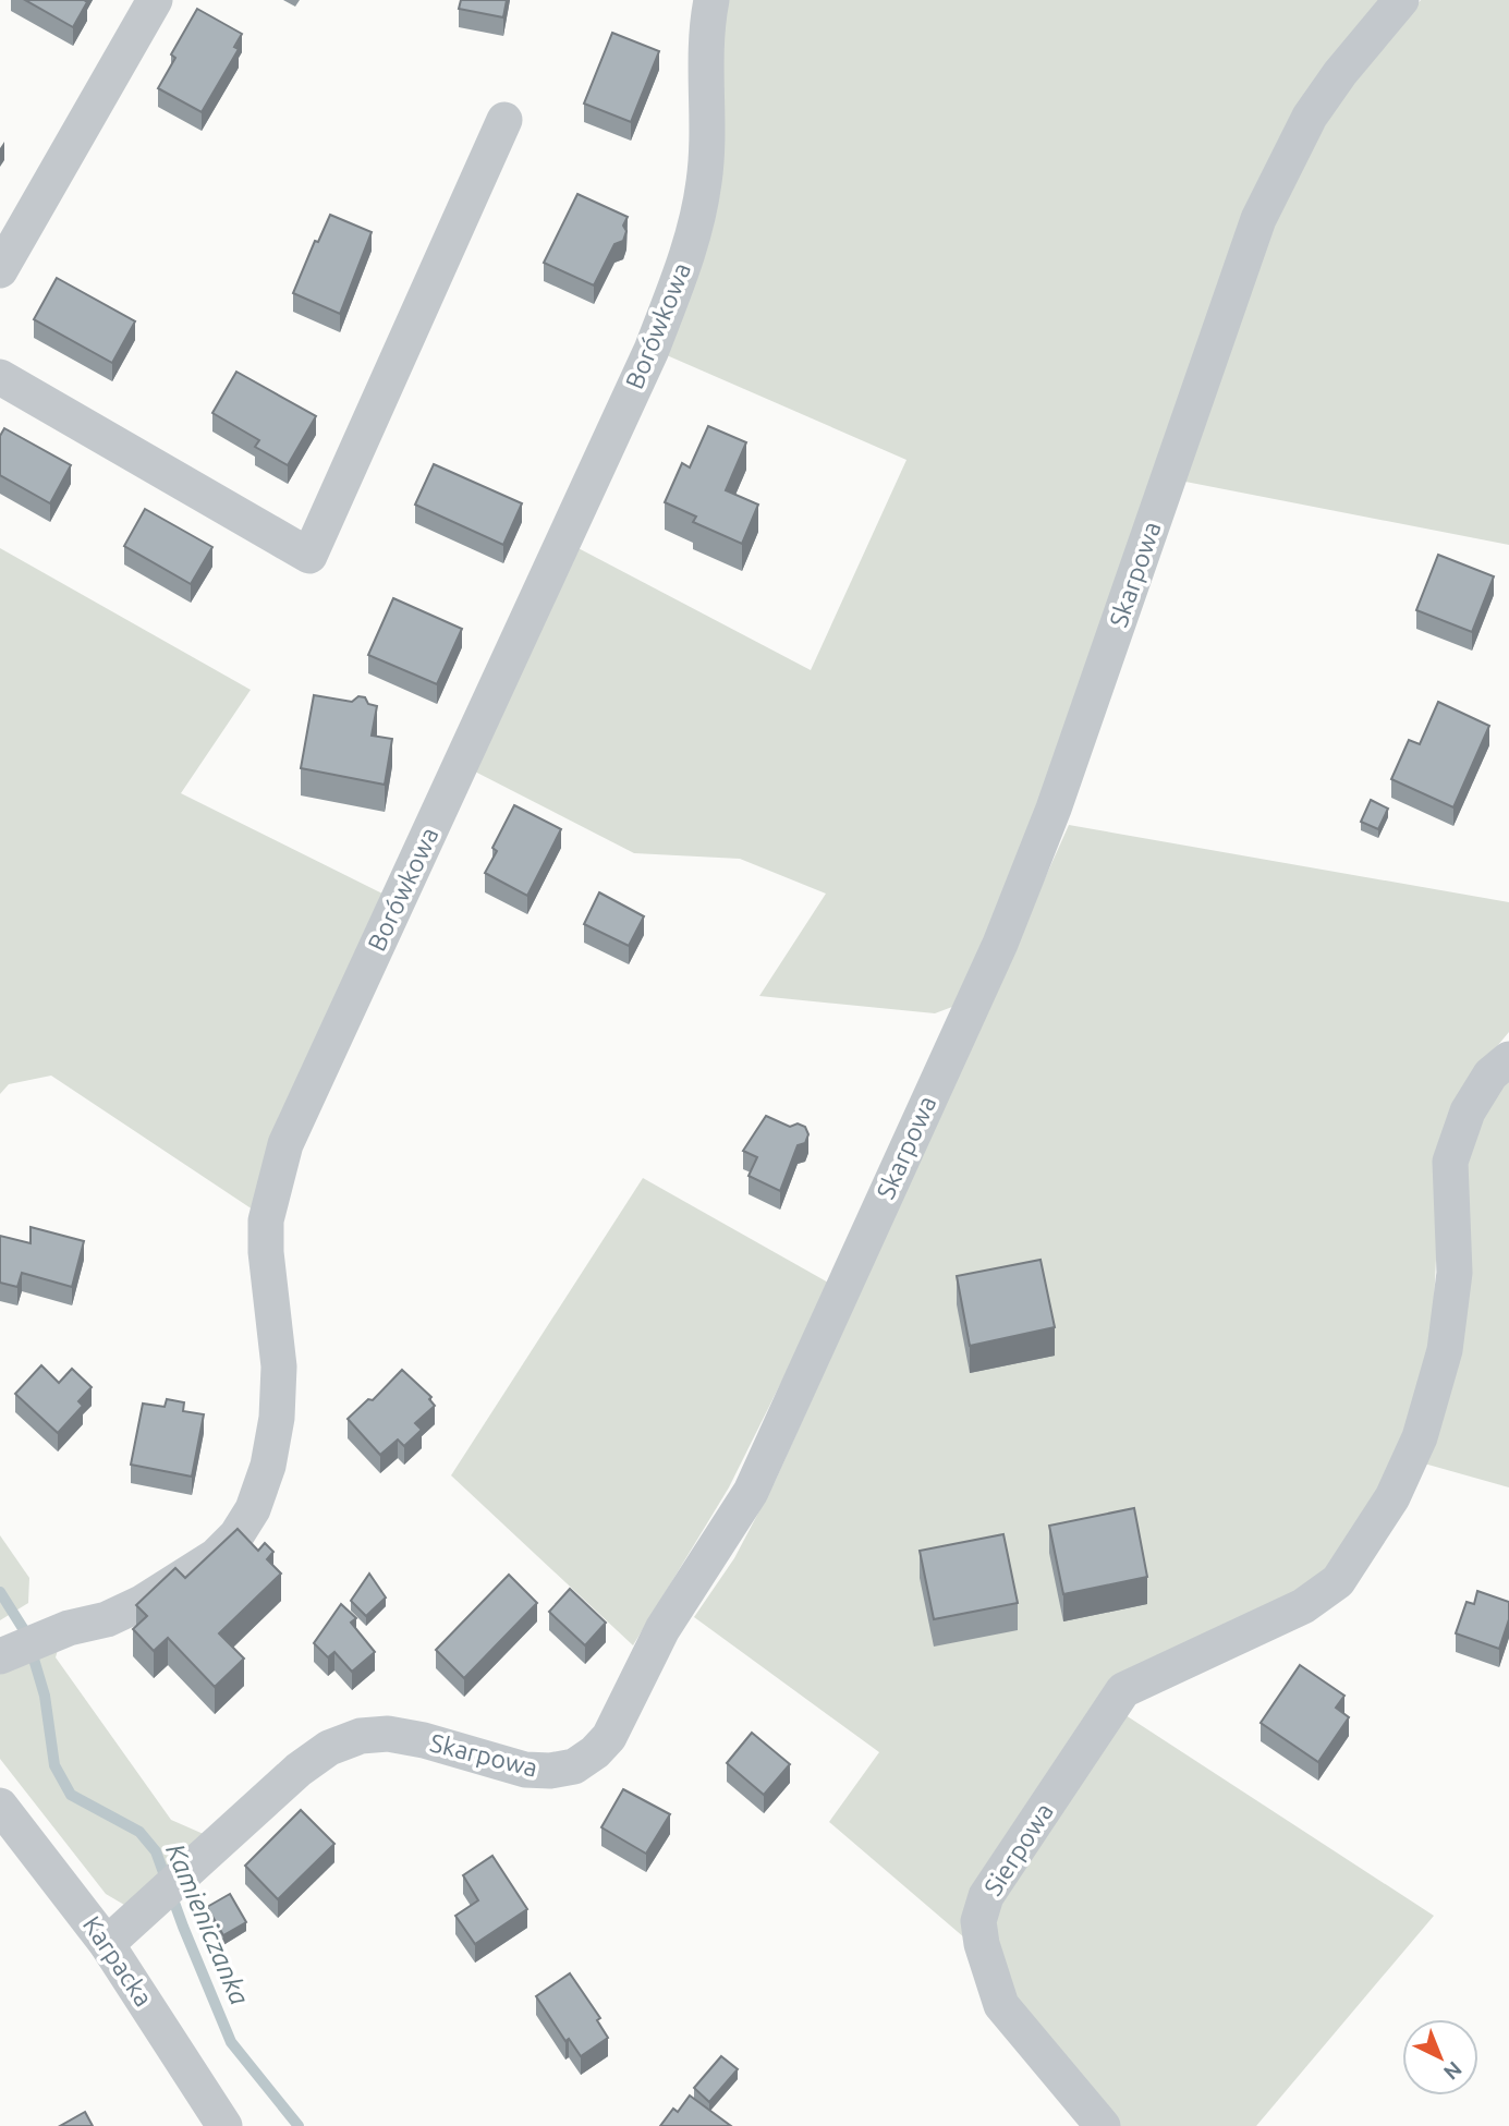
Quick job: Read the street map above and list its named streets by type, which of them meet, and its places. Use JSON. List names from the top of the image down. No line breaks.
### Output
{"streets":{"street":["Borówkowa","Skarpowa","Sierpowa","Karpacka"]},"crossings":[["Skarpowa","Karpacka"]],"water":["Kamieniczanka"],"north":"bottom right"}
